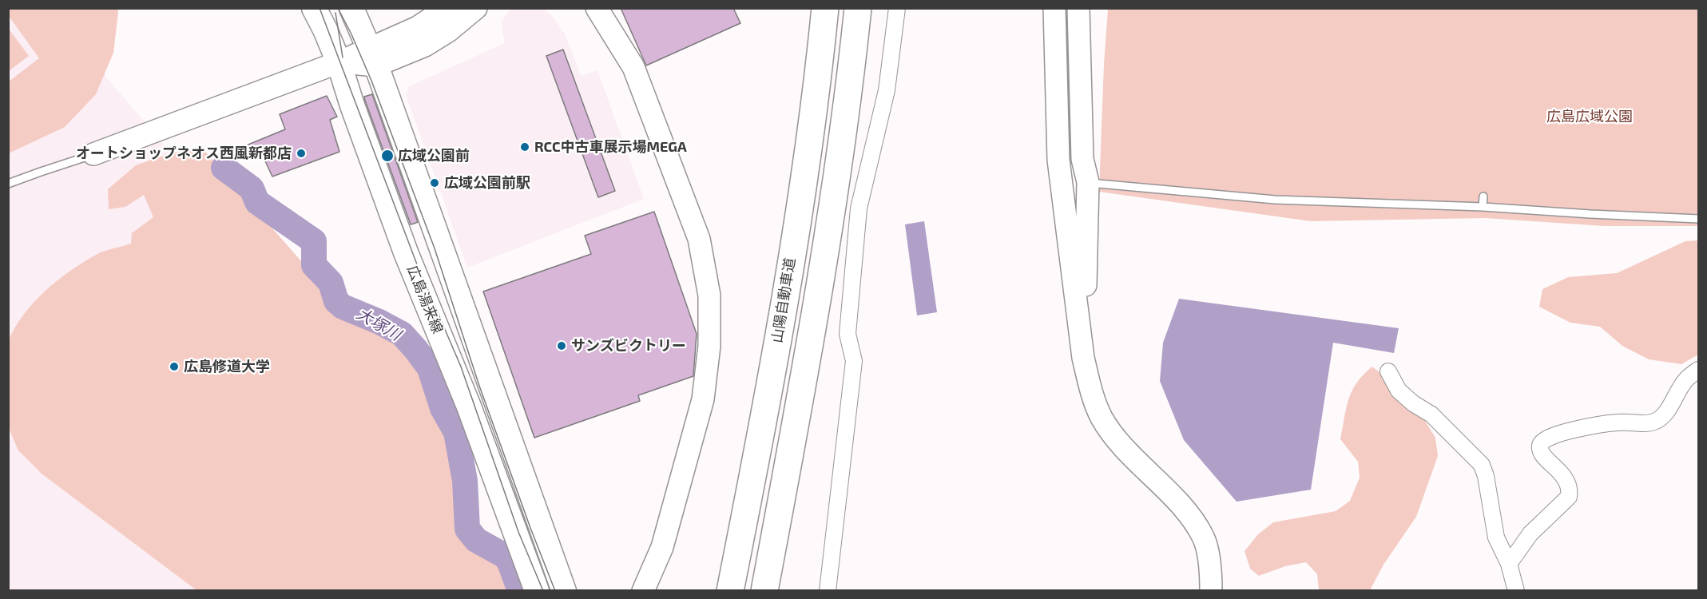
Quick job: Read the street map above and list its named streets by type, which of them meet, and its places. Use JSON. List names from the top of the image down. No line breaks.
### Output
{"streets":{"highway":["山陽自動車道"],"main road":["広島湯来線"]},"water":["大塚川"],"parks":["広島広域公園"],"places":["RCC中古車展示場MEGA","オートショップネオス西風新都店","広域公園前","広域公園前駅","サンズビクトリー","広島修道大学"]}
